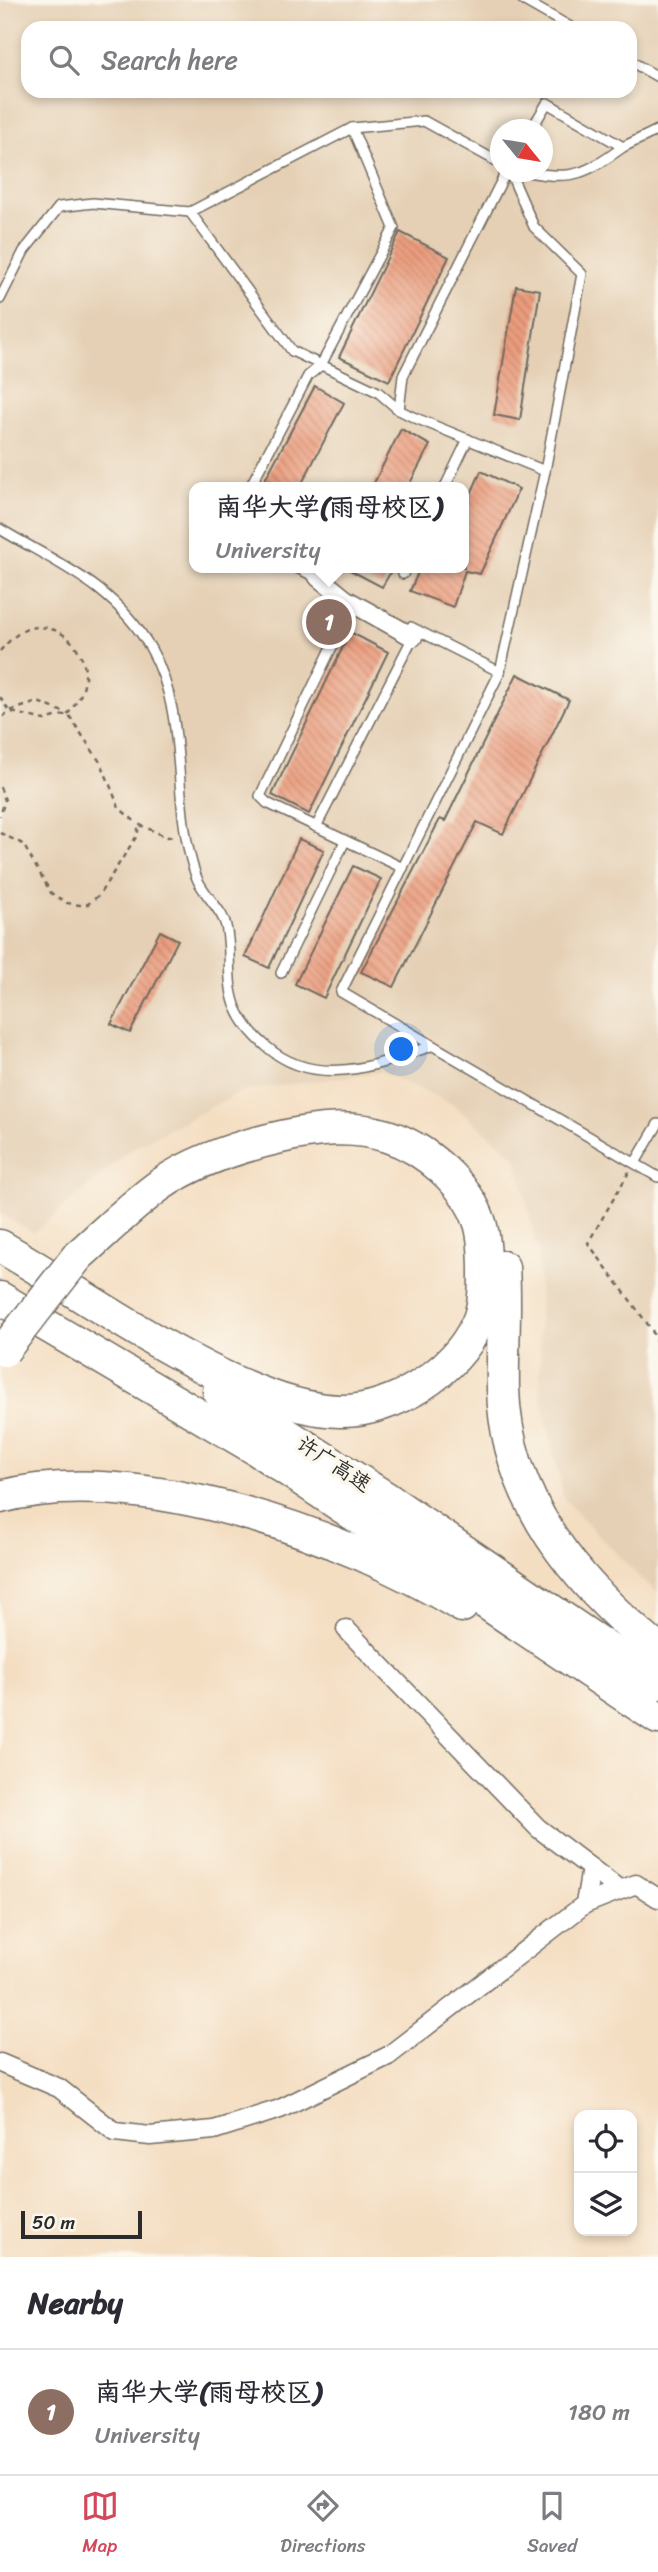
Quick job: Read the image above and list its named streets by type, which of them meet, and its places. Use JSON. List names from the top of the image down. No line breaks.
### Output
{"streets":{"highway":["许广高速"]},"scale_bar":"50 m","north":"bottom right","page":{"search":"Search here","popup":["南华大学(雨母校区)","University"],"pins":"1","scale":"50 m","heading":"Nearby","list":[{"mark":"1","name":"南华大学(雨母校区)","note":"University","value":"180 m"}],"nav":["Map","Directions","Saved"]}}
